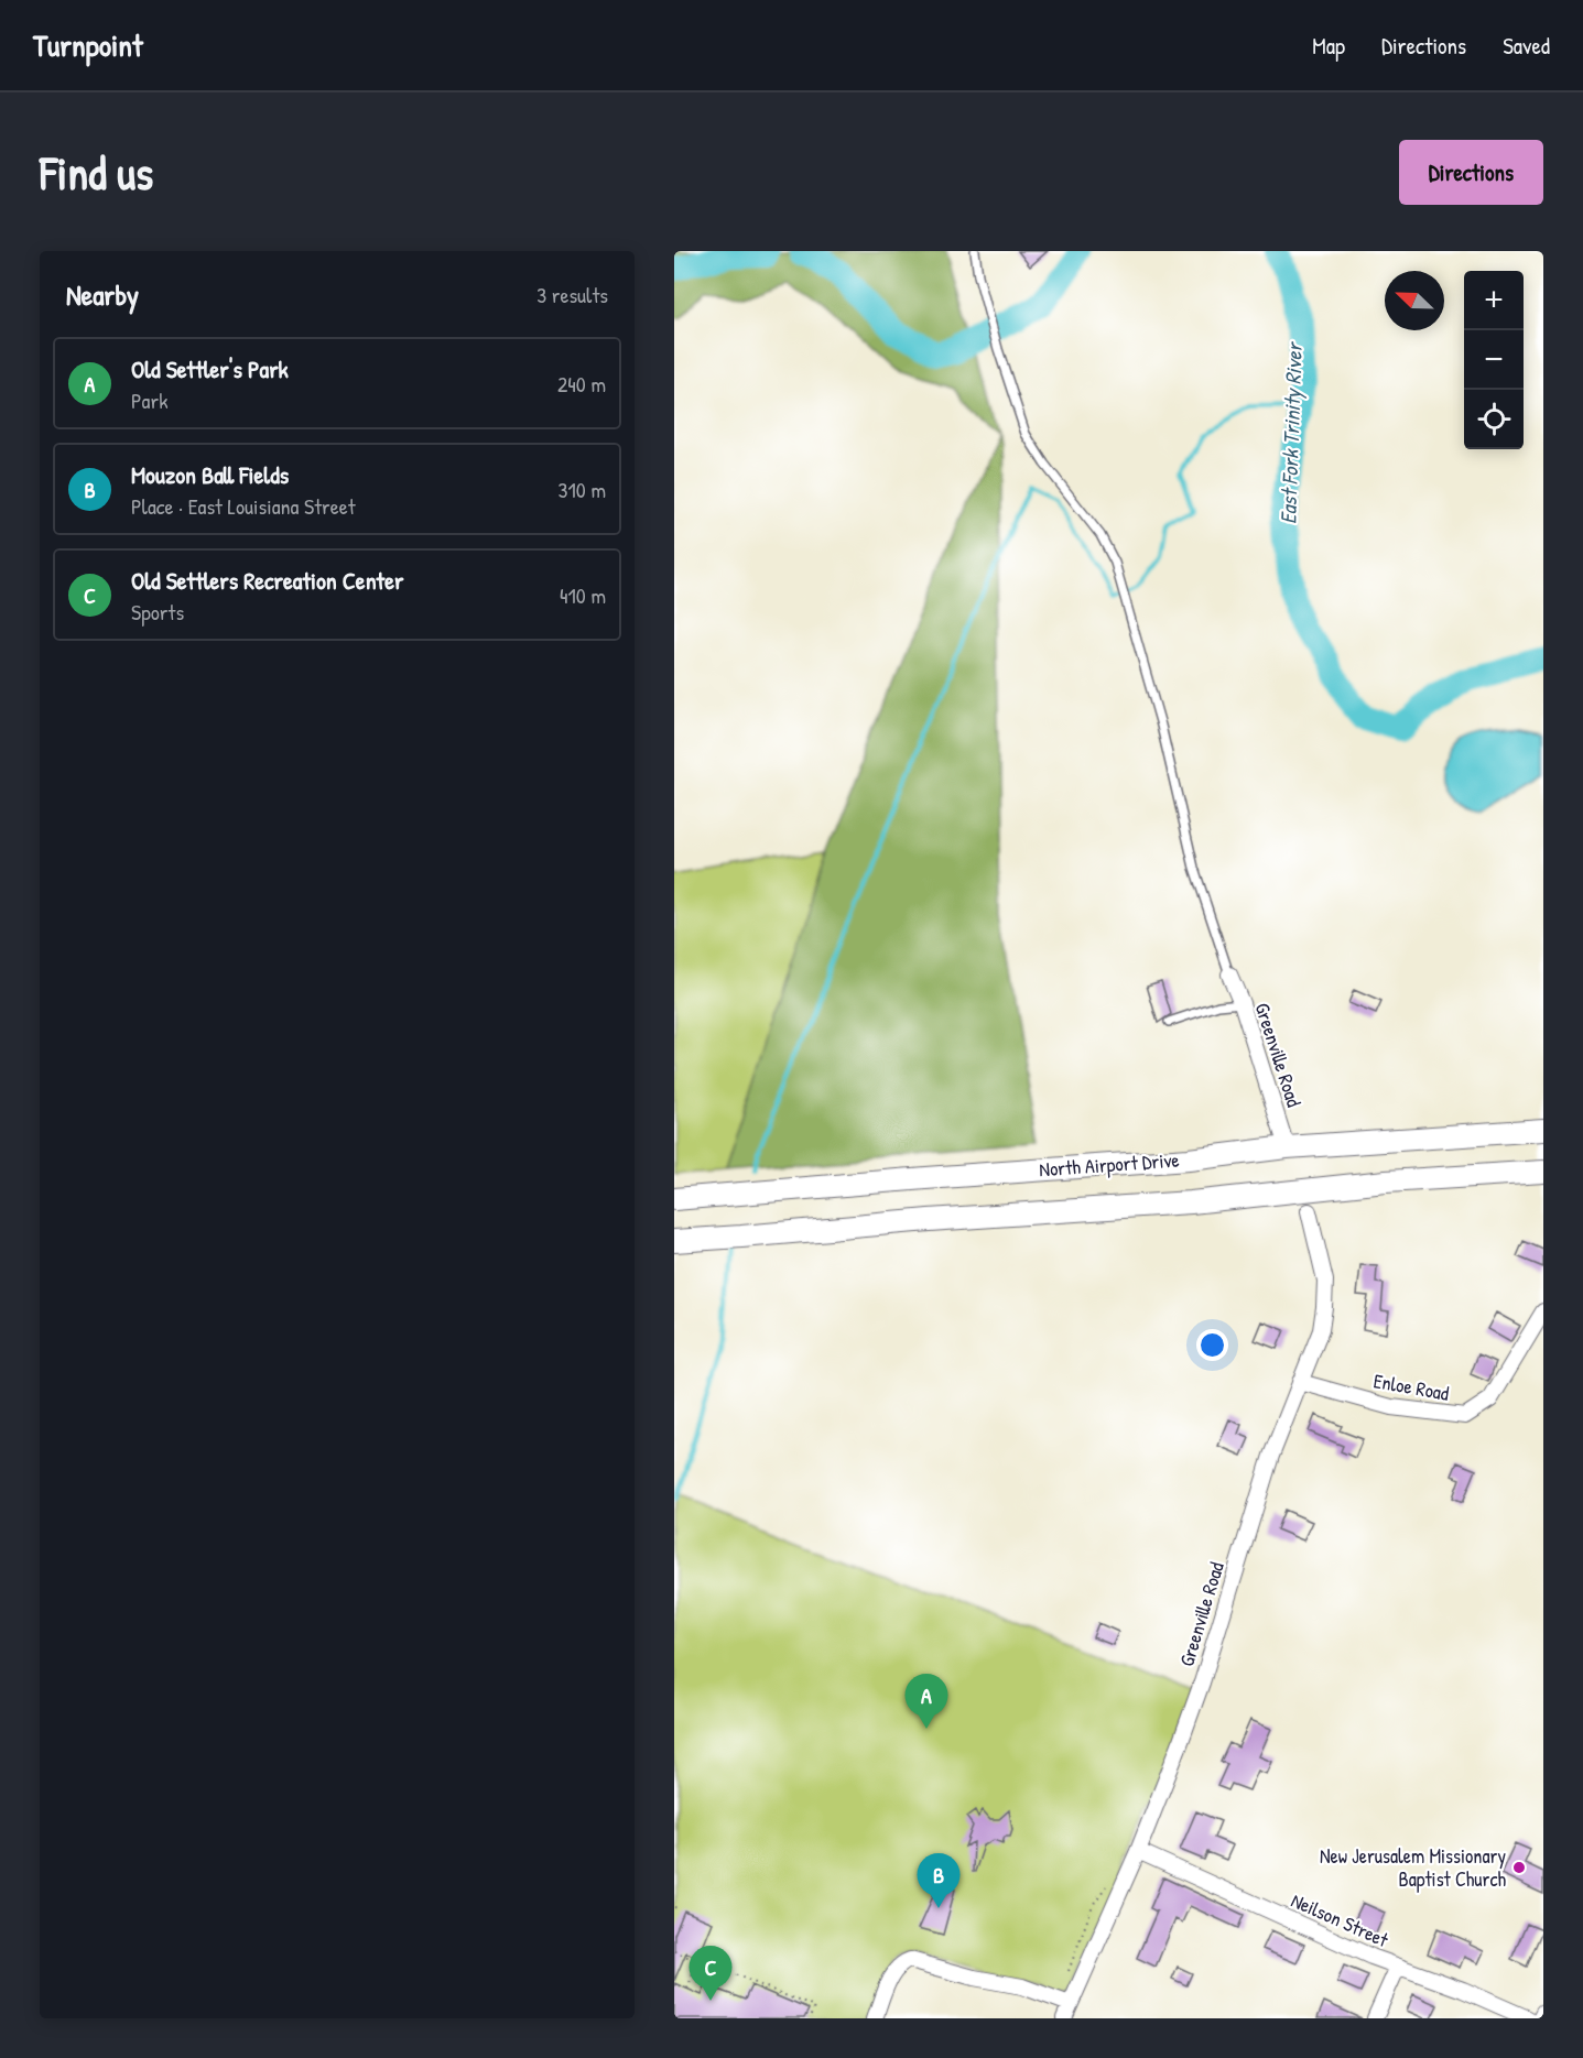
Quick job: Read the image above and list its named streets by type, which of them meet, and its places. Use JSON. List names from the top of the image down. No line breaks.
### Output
{"streets":{"main road":["North Airport Drive"],"street":["Greenville Road","Enloe Road","Neilson Street"]},"crossings":[["Greenville Road","North Airport Drive"],["Greenville Road","Enloe Road"],["Greenville Road","Neilson Street"]],"water":["East Fork Trinity River"],"places":["New Jerusalem Missionary Baptist Church"],"north":"top left","page":{"header":"Turnpoint","nav":["Map","Directions","Saved"],"buttons":"Directions","title":"Find us","heading":["Nearby","3 results"],"map_buttons":["+","−"],"list":[{"mark":"A","name":"Old Settler's Park","note":"Park","value":"240 m"},{"mark":"B","name":"Mouzon Ball Fields","note":"Place · East Louisiana Street","value":"310 m"},{"mark":"C","name":"Old Settlers Recreation Center","note":"Sports","value":"410 m"}],"pins":["A","B","C"]}}
